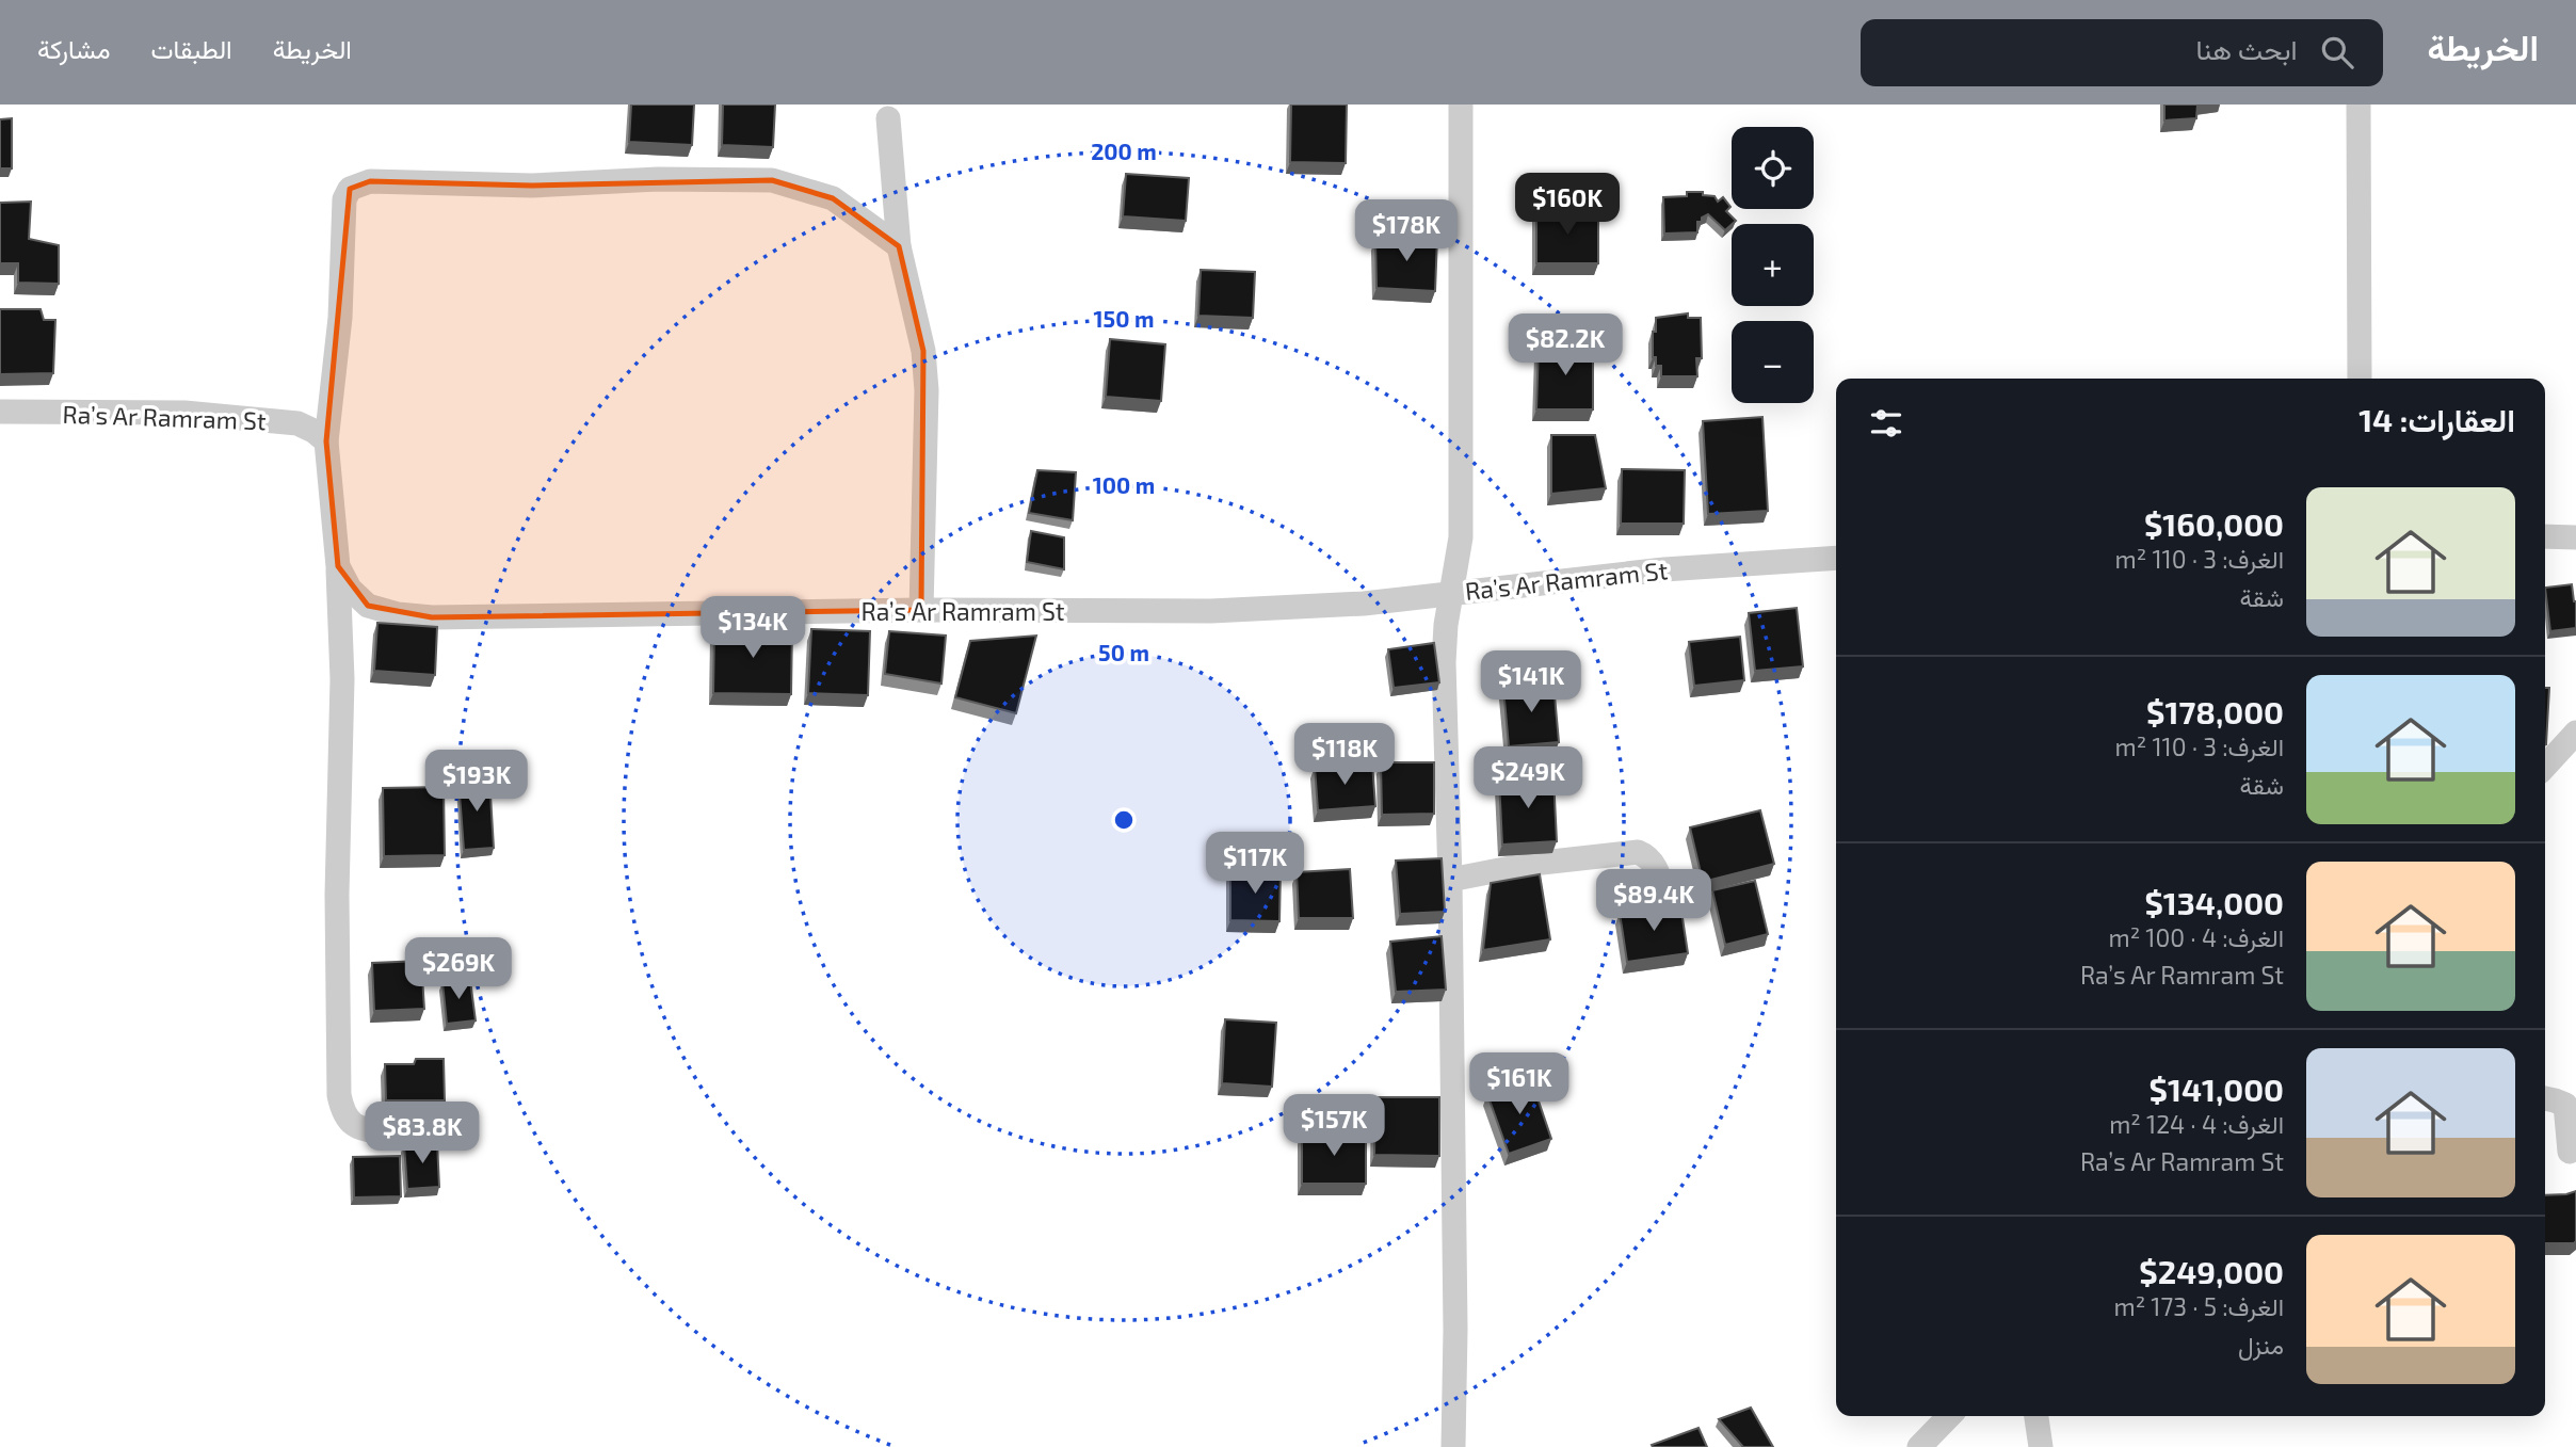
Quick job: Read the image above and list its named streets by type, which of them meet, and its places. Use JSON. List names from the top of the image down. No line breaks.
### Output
{"streets":{"street":["Ra’s Ar Ramram St"]},"page":{"header":"الخريطة","search":"ابحث هنا","nav":["الخريطة","الطبقات","مشاركة"],"map_buttons":["+","−"],"price":["$160K","$178K","$82.2K","$134K","$141K","$118K","$249K","$193K","$117K","$89.4K","$269K","$161K","$157K","$83.8K"],"heading":"العقارات: 14","list":[{"name":"$160,000","note":"الغرف: 3 · 110 m² · شقة"},{"name":"$178,000","note":"الغرف: 3 · 110 m² · شقة"},{"name":"$134,000","note":"الغرف: 4 · 100 m² · Ra’s Ar Ramram St"},{"name":"$141,000","note":"الغرف: 4 · 124 m² · Ra’s Ar Ramram St"},{"name":"$249,000","note":"الغرف: 5 · 173 m² · منزل"}]},"rings":["200 m","150 m","100 m","50 m"]}
